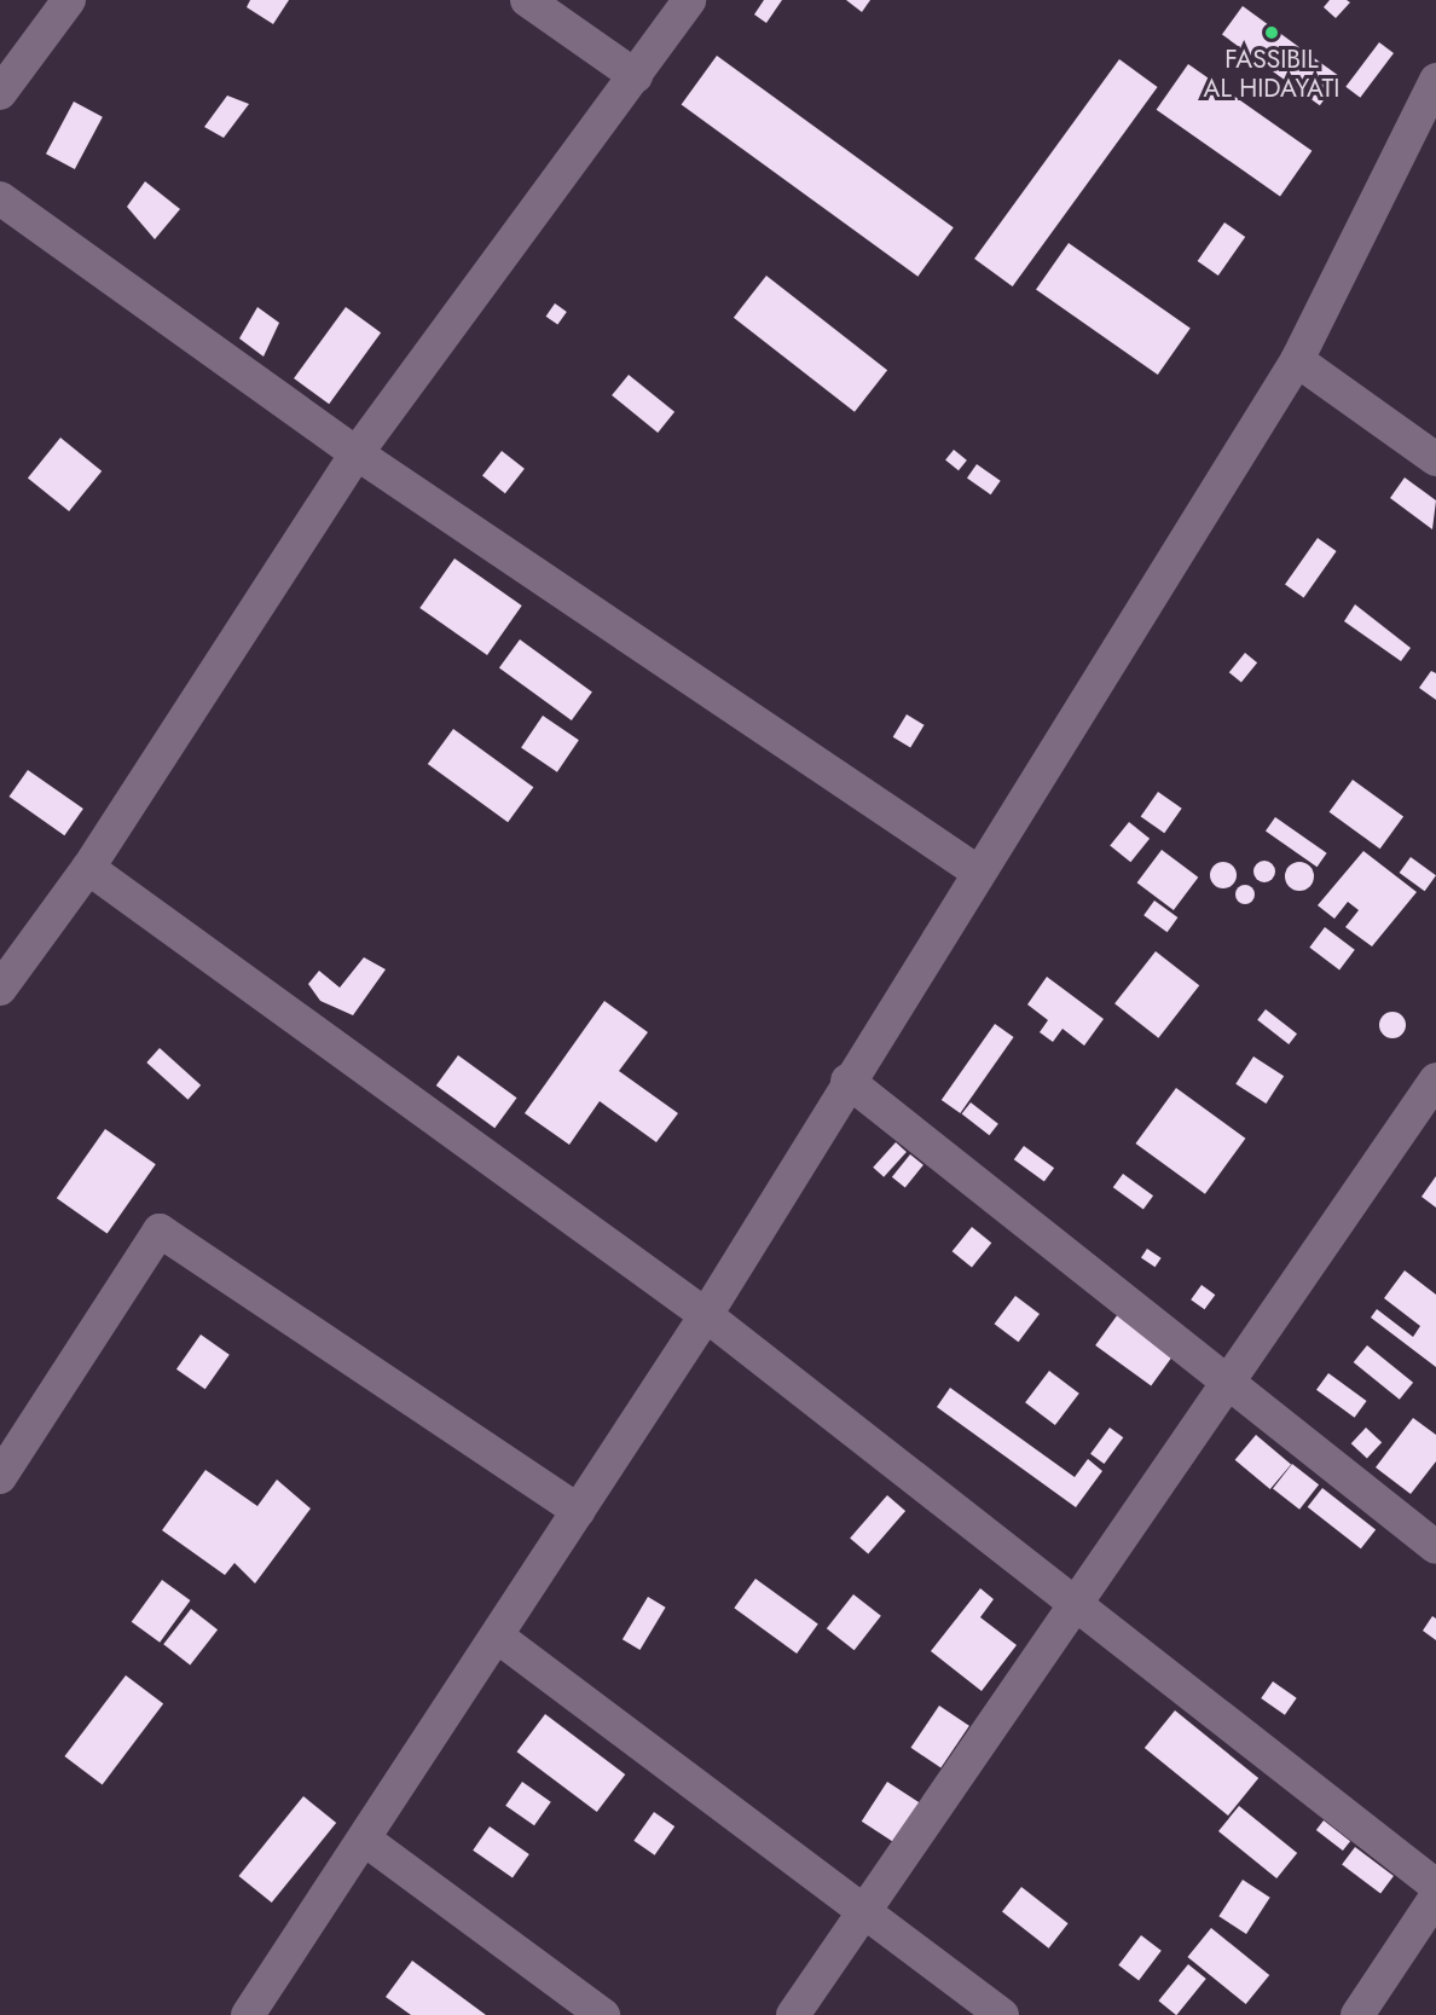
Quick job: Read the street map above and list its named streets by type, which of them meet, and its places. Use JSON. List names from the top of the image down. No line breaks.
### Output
{"places":["FASSIBIL AL HIDAYATI"]}
